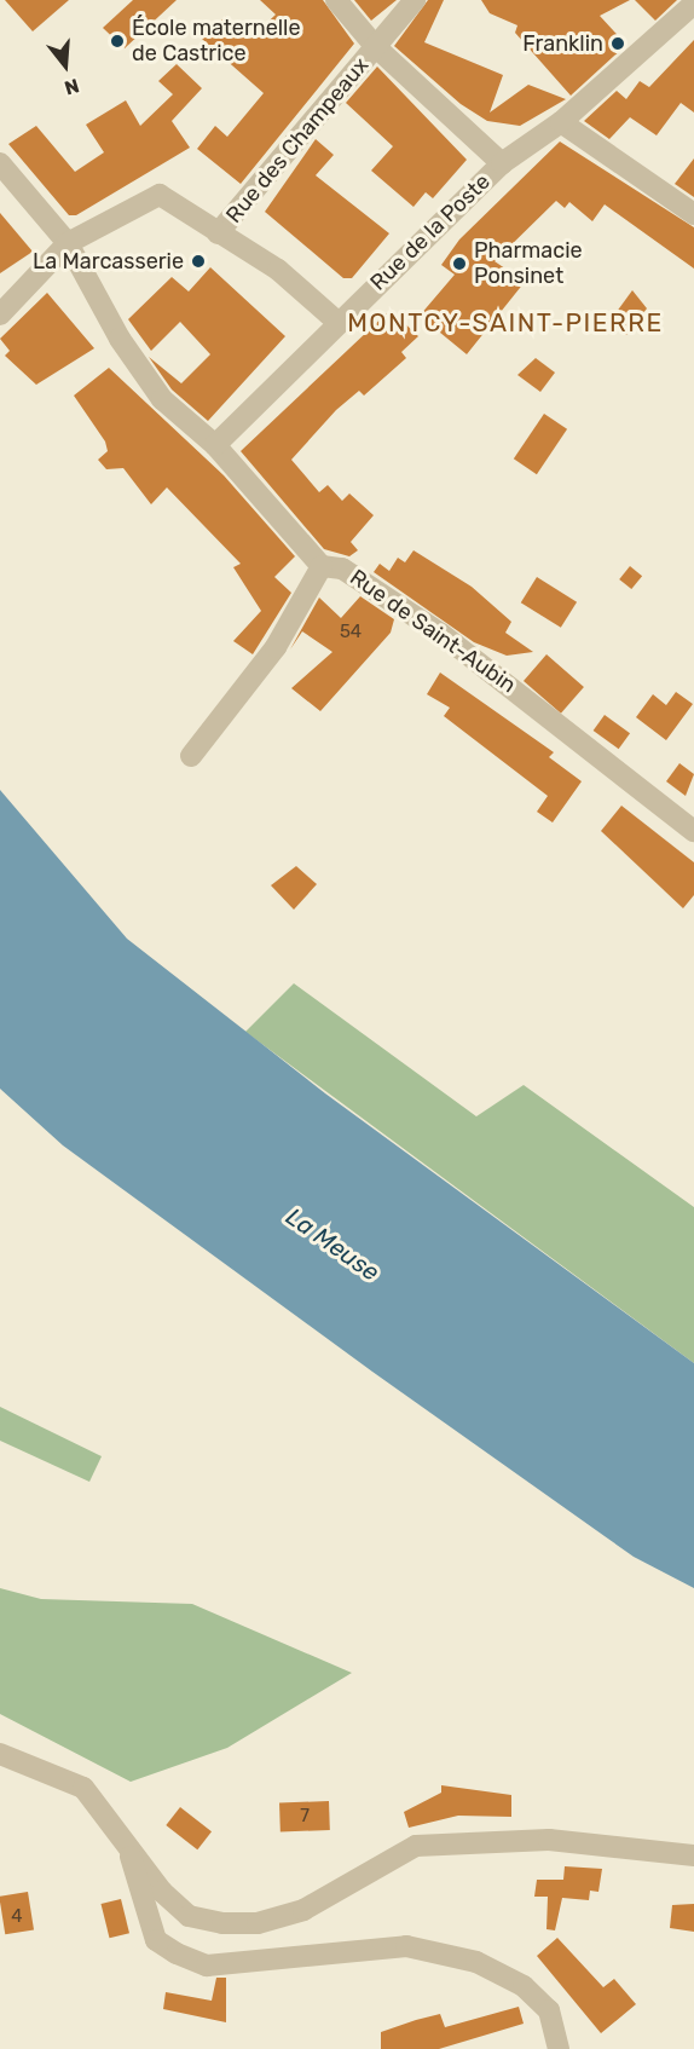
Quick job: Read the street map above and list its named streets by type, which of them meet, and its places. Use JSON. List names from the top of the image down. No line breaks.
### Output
{"streets":{"street":["Rue des Champeaux","Rue de la Poste","Rue de Saint-Aubin"]},"crossings":[["Rue de la Poste","Rue de Saint-Aubin"]],"districts":["MONTCY-SAINT-PIERRE"],"water":["La Meuse"],"places":["École maternelle de Castrice","Franklin","La Marcasserie","Pharmacie Ponsinet"],"house_numbers":["54","7","4"],"north":"bottom"}
